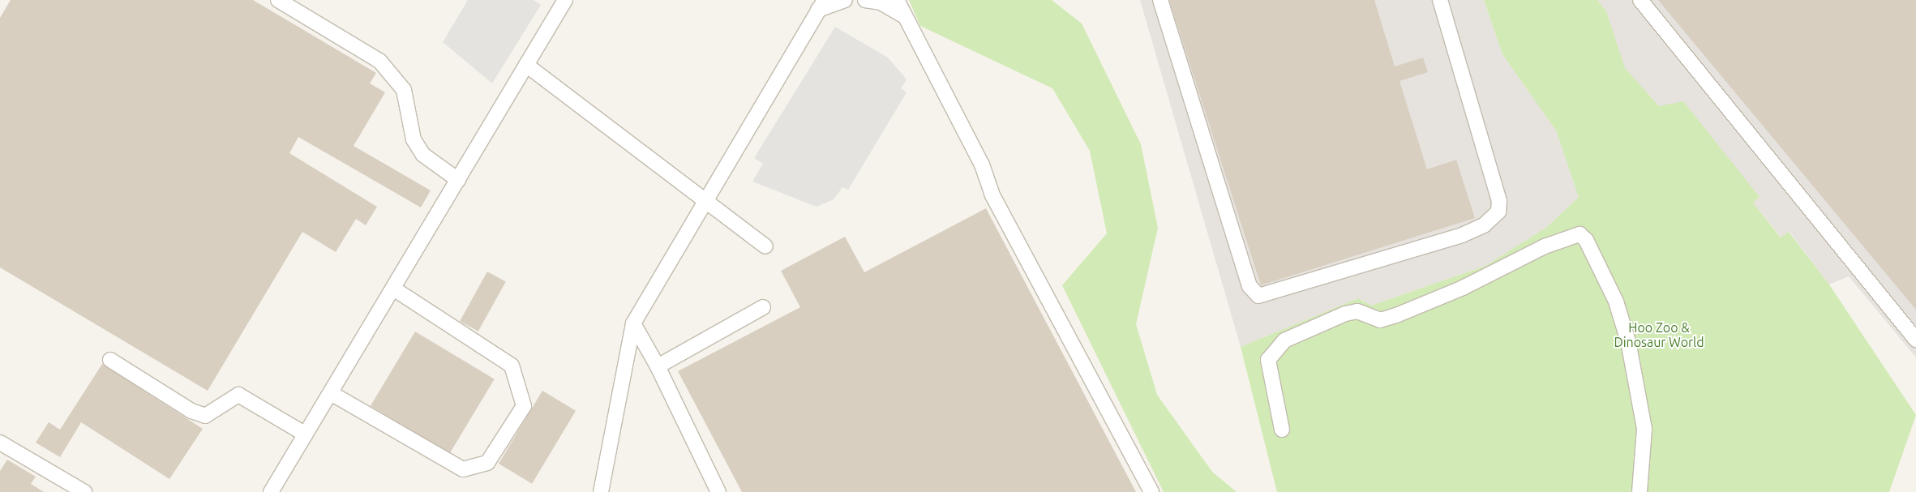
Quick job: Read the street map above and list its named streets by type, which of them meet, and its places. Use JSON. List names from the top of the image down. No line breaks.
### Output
{"parks":["Hoo Zoo & Dinosaur World"]}
